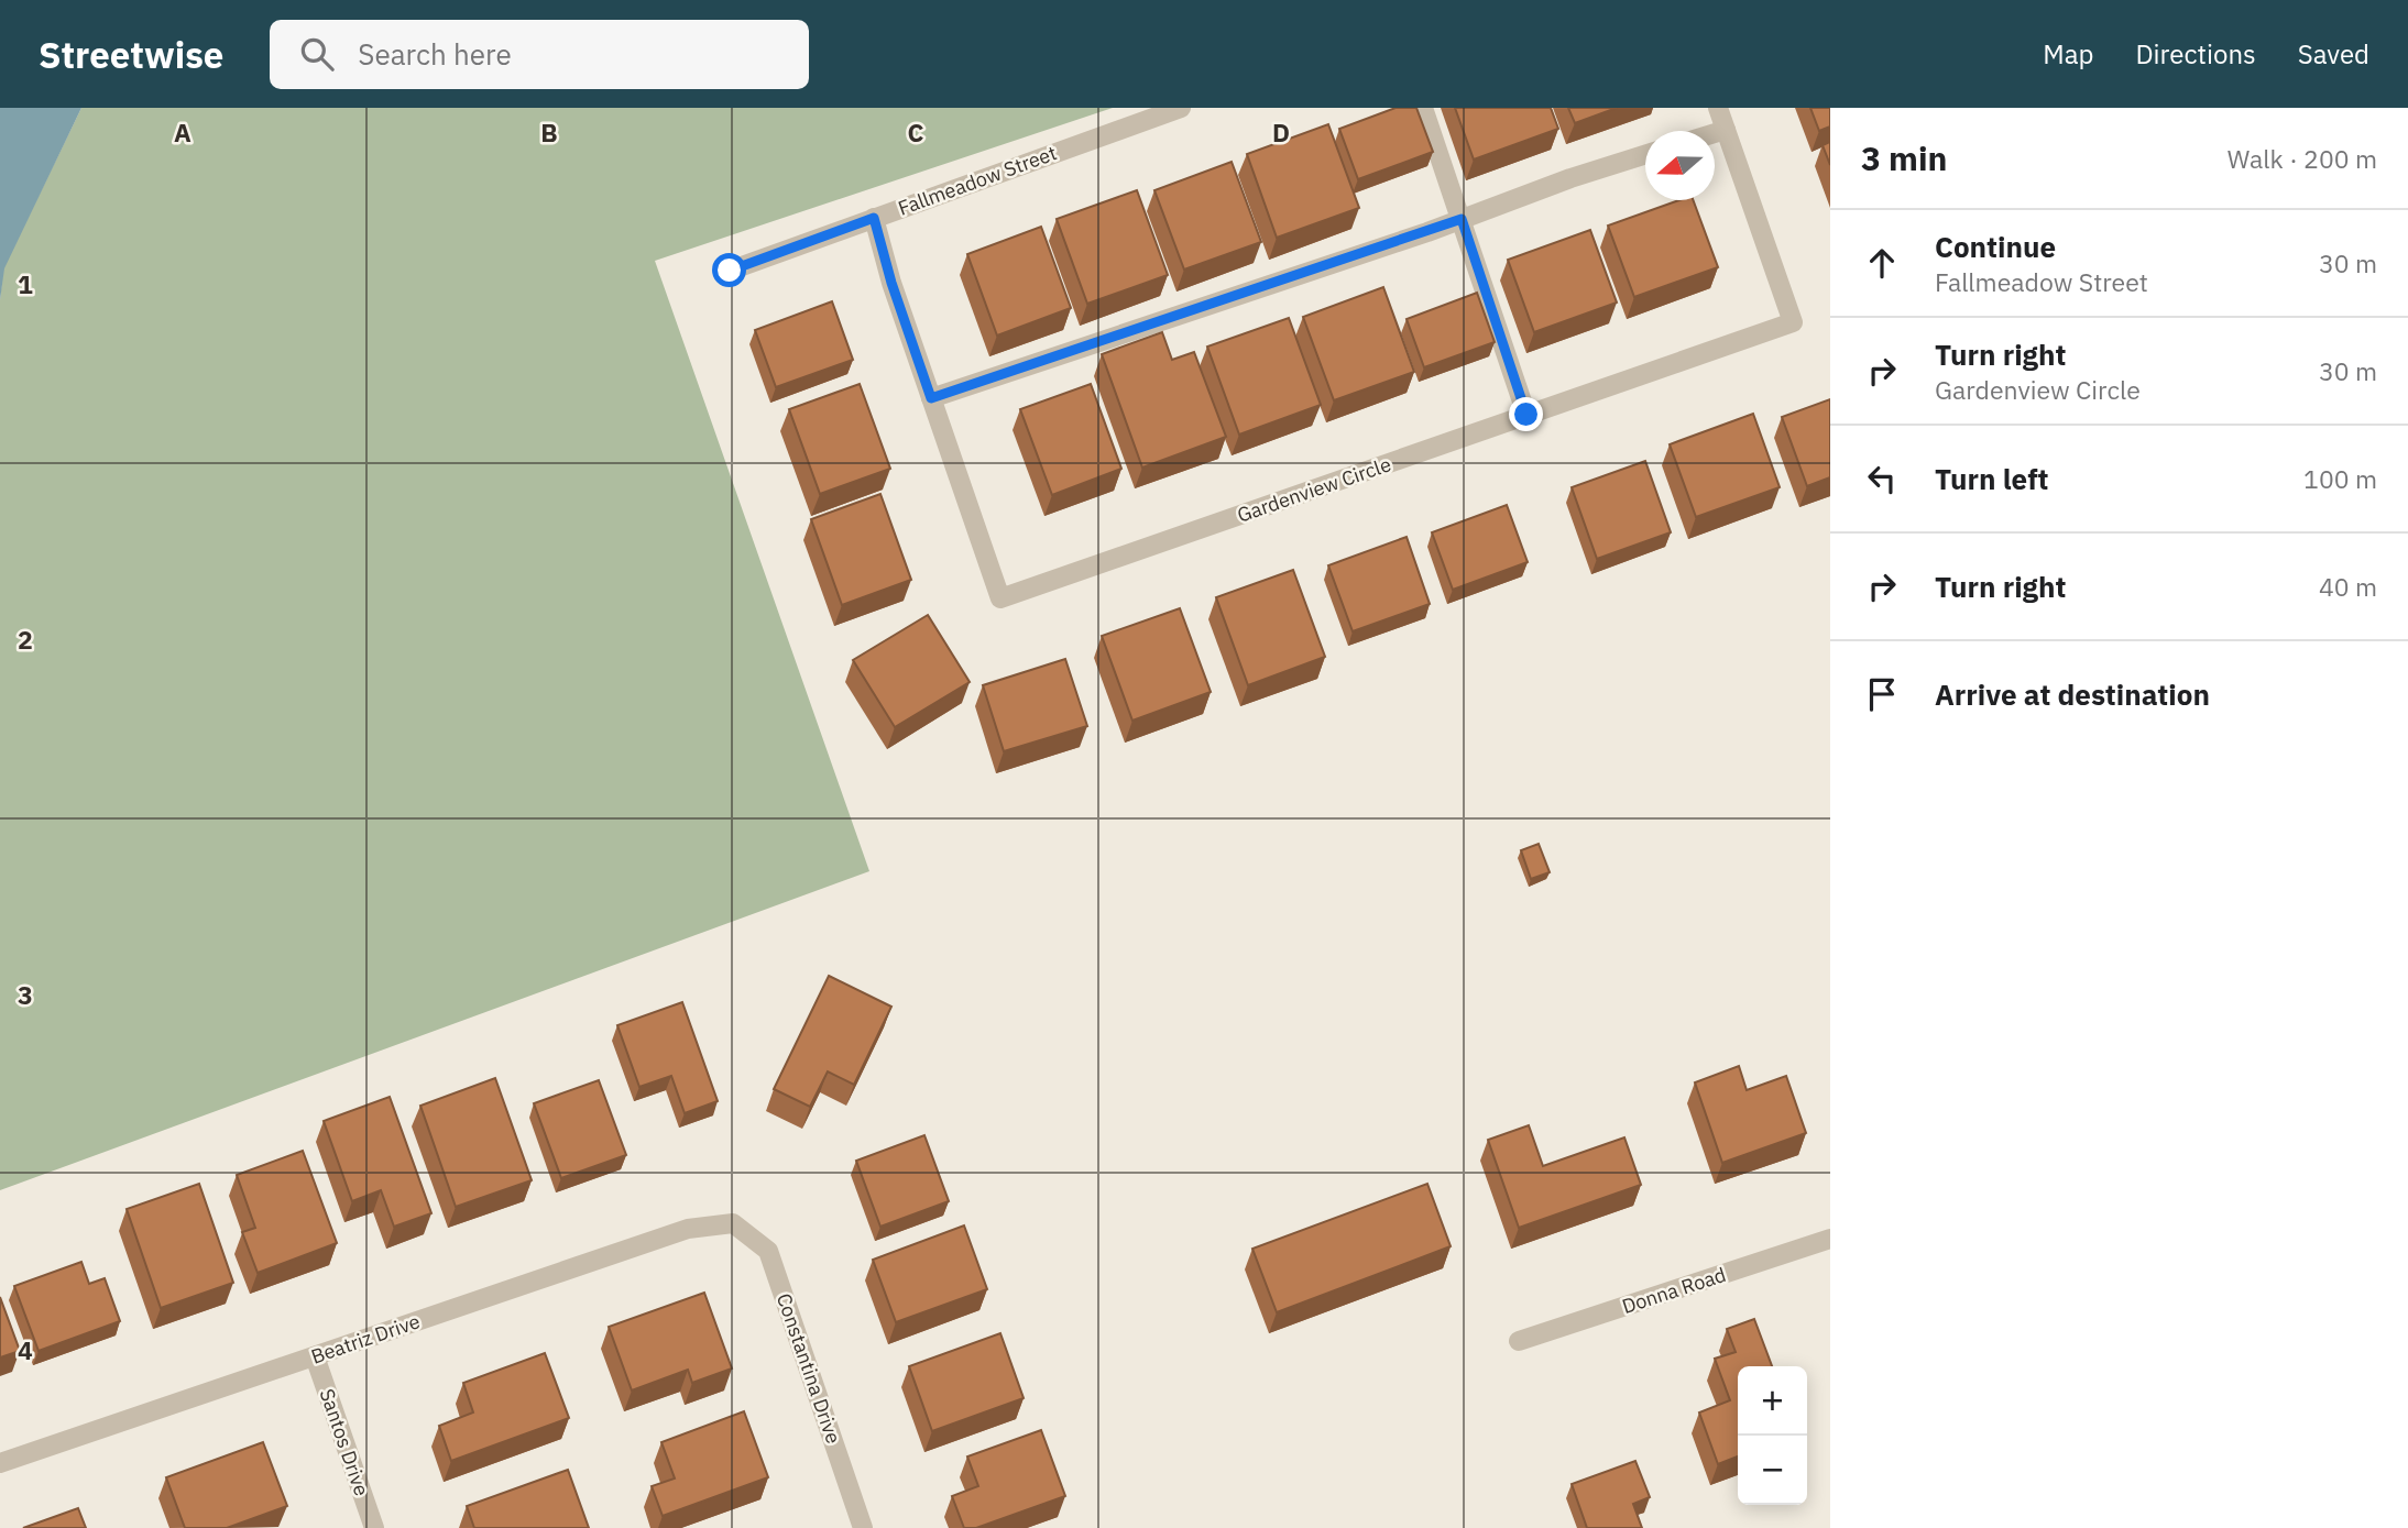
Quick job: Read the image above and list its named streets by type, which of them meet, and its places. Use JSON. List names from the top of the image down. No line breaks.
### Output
{"streets":{"street":["Fallmeadow Street","Gardenview Circle","Donna Road","Beatriz Drive","Constantina Drive","Santos Drive"]},"crossings":[["Fallmeadow Street","Gardenview Circle"],["Beatriz Drive","Constantina Drive"],["Beatriz Drive","Santos Drive"]],"north":"left","page":{"header":"Streetwise","search":"Search here","nav":["Map","Directions","Saved"],"heading":["3 min","Walk · 200 m"],"list":[["Continue","Fallmeadow Street","30 m"],["Turn right","Gardenview Circle","30 m"],["Turn left","100 m"],["Turn right","40 m"],"Arrive at destination"],"map_buttons":["+","−"]},"grid":{"columns":["A","B","C","D"],"rows":["1","2","3","4"]}}
